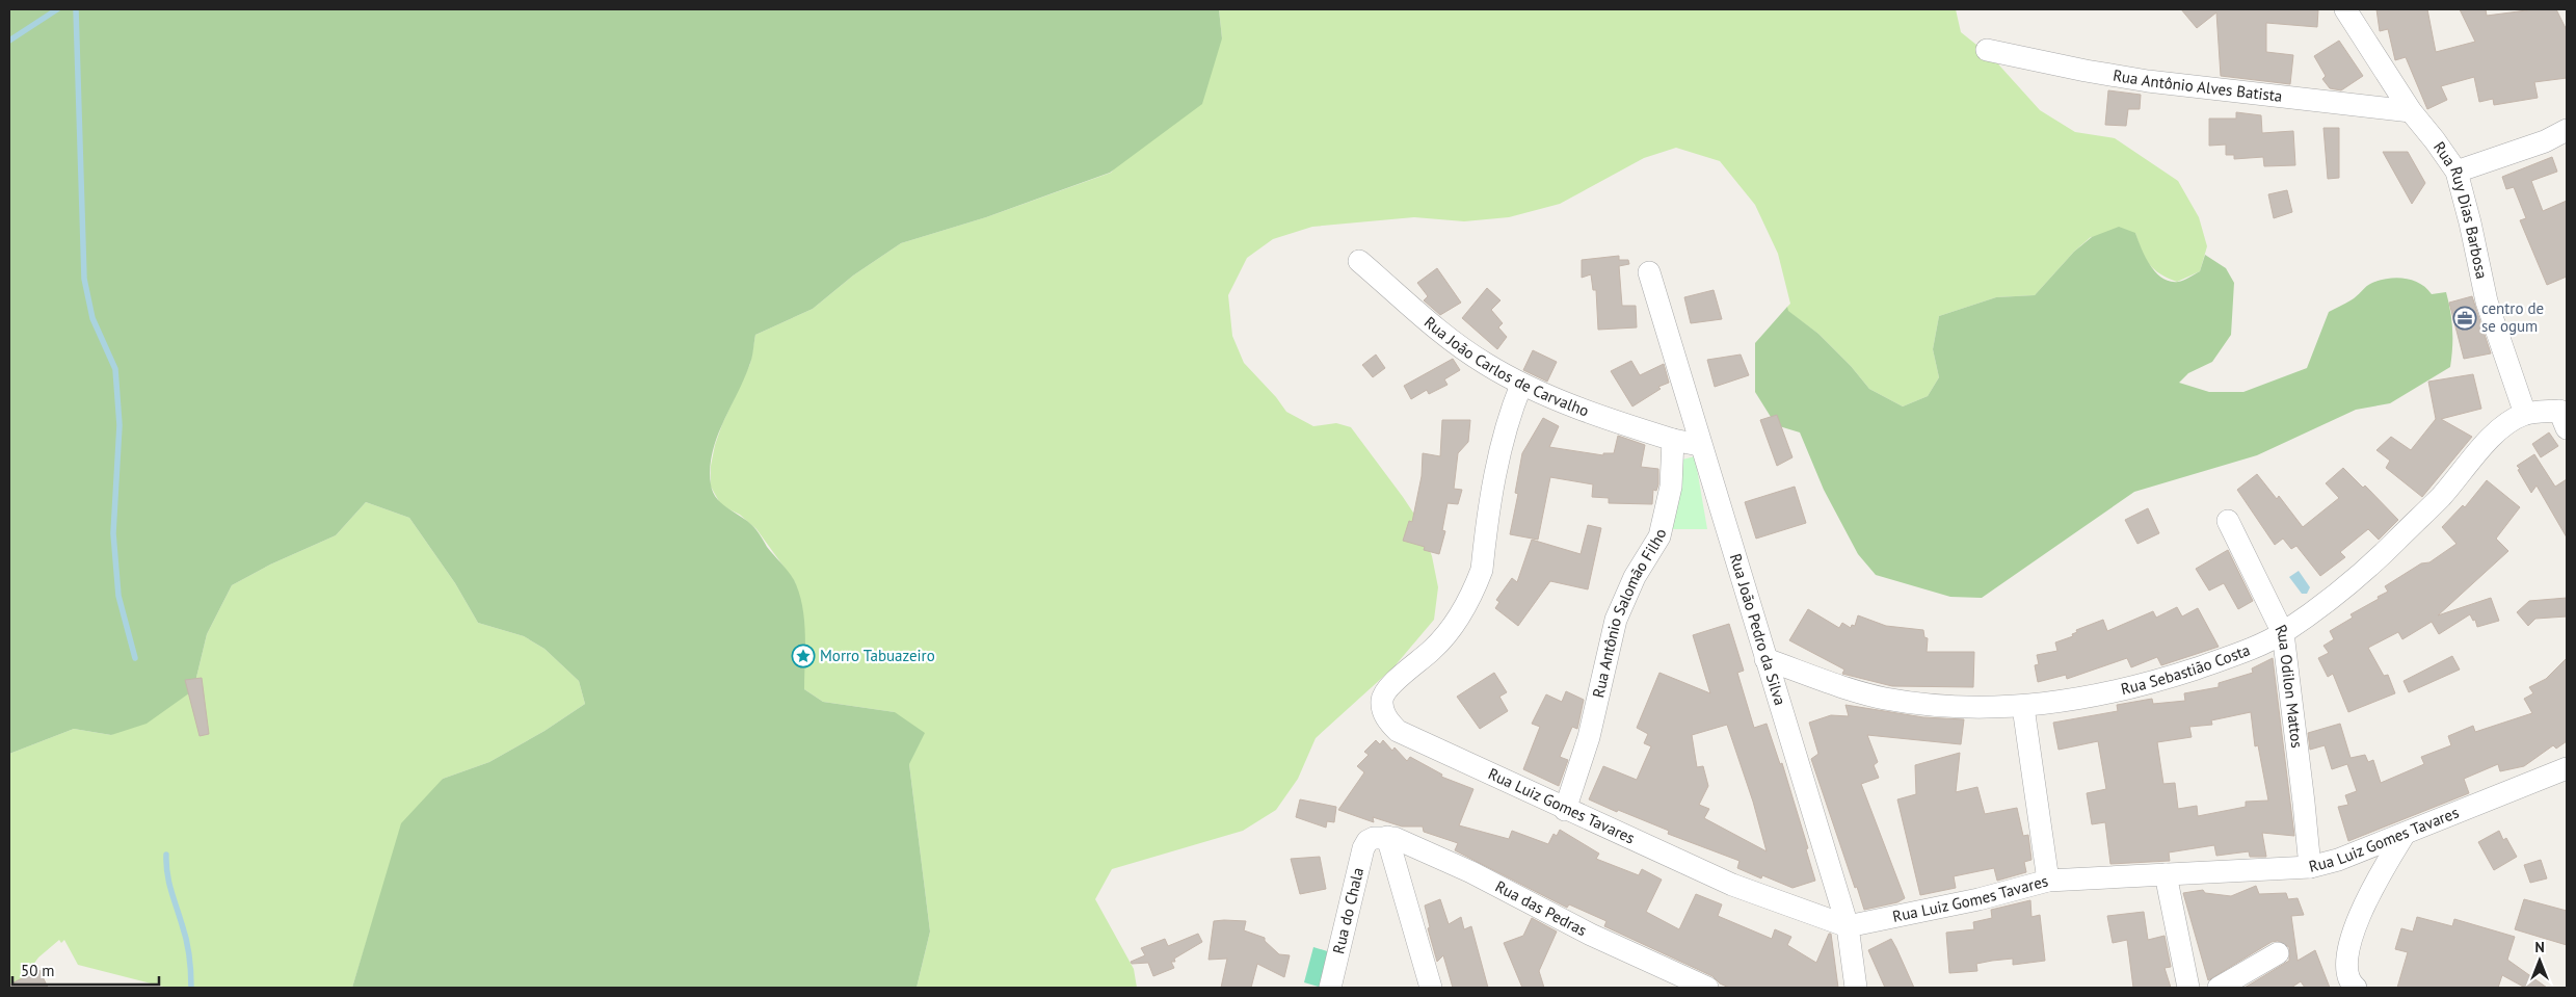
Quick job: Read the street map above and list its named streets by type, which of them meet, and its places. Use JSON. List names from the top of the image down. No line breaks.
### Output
{"streets":{"street":["Rua Antônio Alves Batista","Rua Ruy Dias Barbosa","Rua João Carlos de Carvalho","Rua Antônio Salomão Filho","Rua João Pedro da Silva","Rua Sebastião Costa","Rua Odilon Mattos","Rua Luiz Gomes Tavares","Rua das Pedras","Rua do Chala"]},"crossings":[["Rua Antônio Alves Batista","Rua Ruy Dias Barbosa"],["Rua Ruy Dias Barbosa","Rua Sebastião Costa"],["Rua João Carlos de Carvalho","Rua Antônio Salomão Filho"],["Rua João Carlos de Carvalho","Rua Luiz Gomes Tavares"],["Rua Antônio Salomão Filho","Rua Luiz Gomes Tavares"],["Rua João Pedro da Silva","Rua Sebastião Costa"],["Rua João Pedro da Silva","Rua Luiz Gomes Tavares"],["Rua Sebastião Costa","Rua Odilon Mattos"],["Rua Odilon Mattos","Rua Luiz Gomes Tavares"],["Rua das Pedras","Rua do Chala"]],"places":{"office":["centro de se ogum"],"place":["Morro Tabuazeiro"]},"scale_bar":"50 m","north":"top"}
